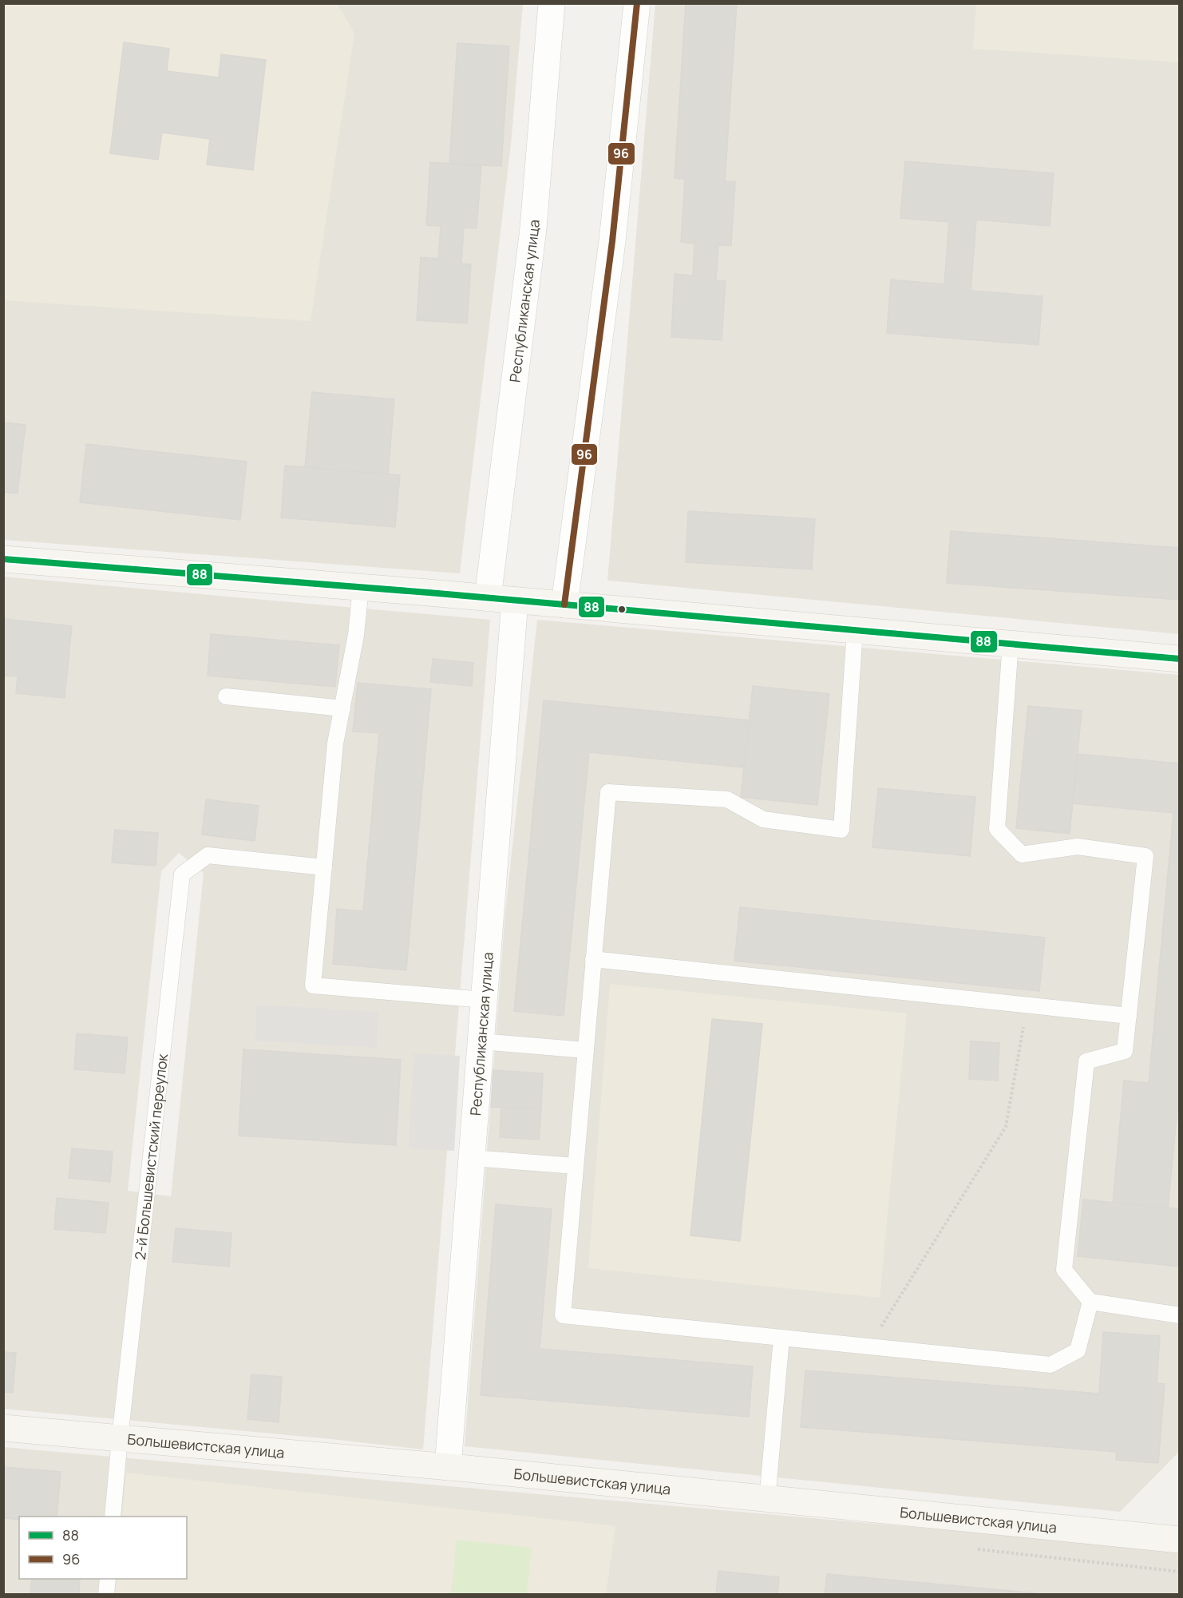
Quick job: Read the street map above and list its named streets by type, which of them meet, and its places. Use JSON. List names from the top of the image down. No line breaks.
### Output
{"streets":{"street":["Республиканская улица","Большевистская улица"],"lane":["2-й Большевистский переулок"]},"crossings":[["Республиканская улица","Большевистская улица"],["2-й Большевистский переулок","Большевистская улица"]],"lines":["transit line 96","transit line 88"],"legend":["88","96"]}
